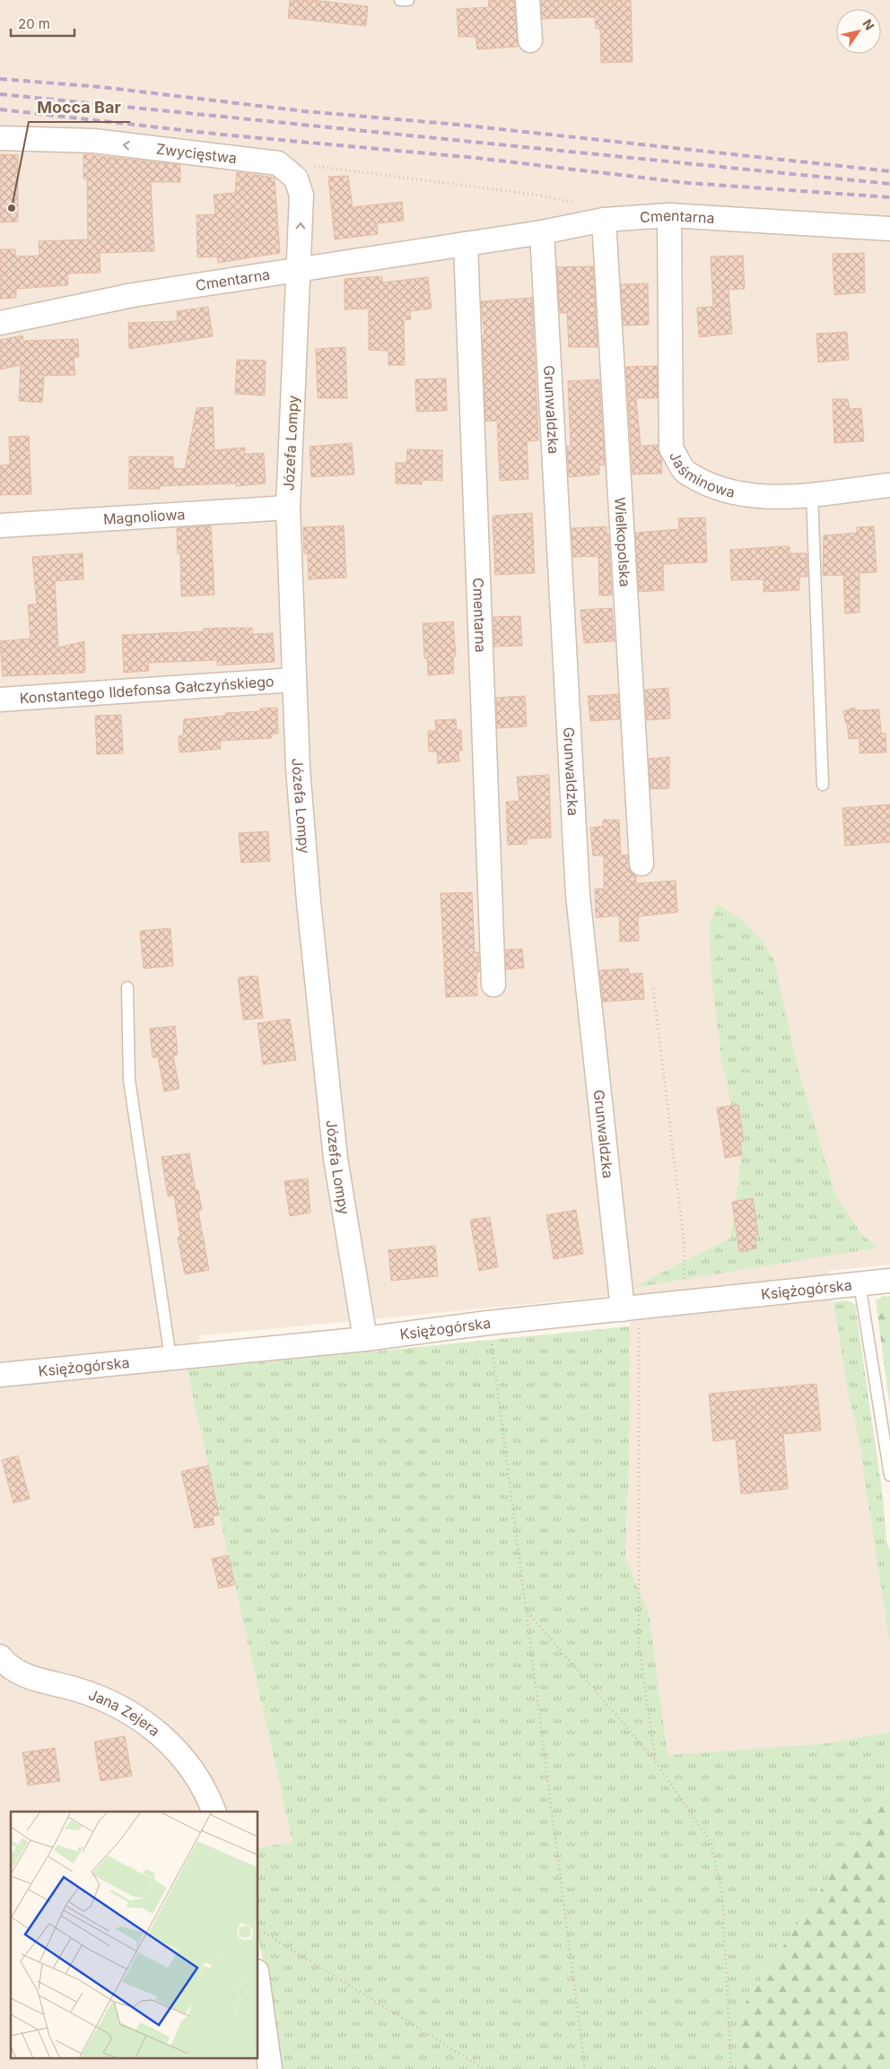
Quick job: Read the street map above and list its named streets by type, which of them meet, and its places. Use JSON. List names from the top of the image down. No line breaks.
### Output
{"streets":{"street":["Zwycięstwa","Cmentarna","Grunwaldzka","Józefa Lompy","Jaśminowa","Magnoliowa","Wielkopolska","Konstantego Ildefonsa Gałczyńskiego","Księżogórska","Jana Zejera"]},"crossings":[["Zwycięstwa","Cmentarna"],["Zwycięstwa","Józefa Lompy"],["Cmentarna","Grunwaldzka"],["Cmentarna","Józefa Lompy"],["Cmentarna","Jaśminowa"],["Cmentarna","Wielkopolska"],["Grunwaldzka","Księżogórska"],["Józefa Lompy","Magnoliowa"],["Józefa Lompy","Konstantego Ildefonsa Gałczyńskiego"],["Józefa Lompy","Księżogórska"]],"one_way":["Zwycięstwa"],"places":["Mocca Bar"],"scale_bar":"20 m","north":"top right"}
